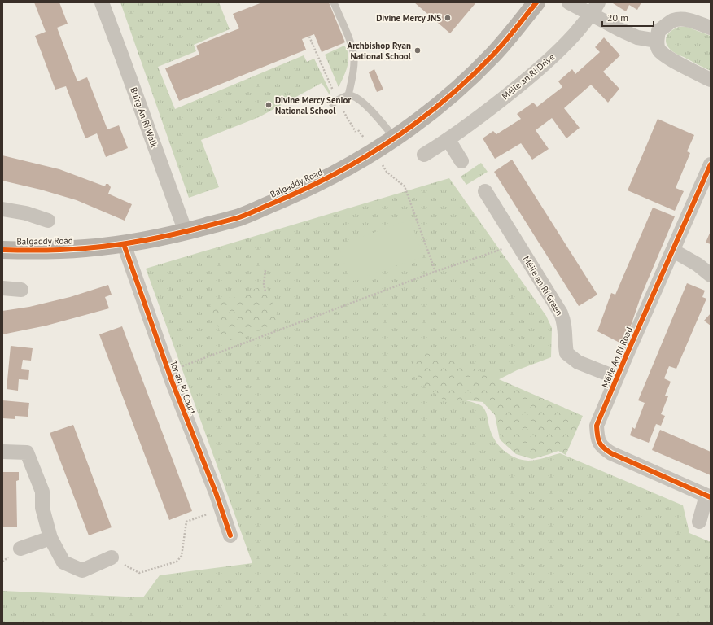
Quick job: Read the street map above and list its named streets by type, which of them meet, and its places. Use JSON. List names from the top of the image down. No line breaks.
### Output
{"streets":{"street":["Méile an Rí Drive","Buirg An Rí Walk","Balgaddy Road","Méile an Rí Green","Méile An Rí Road","Tor an Rí Court"]},"crossings":[["Buirg An Rí Walk","Balgaddy Road"],["Balgaddy Road","Tor an Rí Court"],["Méile an Rí Green","Méile An Rí Road"]],"places":["Divine Mercy JNS","Archbishop Ryan National School","Divine Mercy Senior National School"],"scale_bar":"20 m"}
